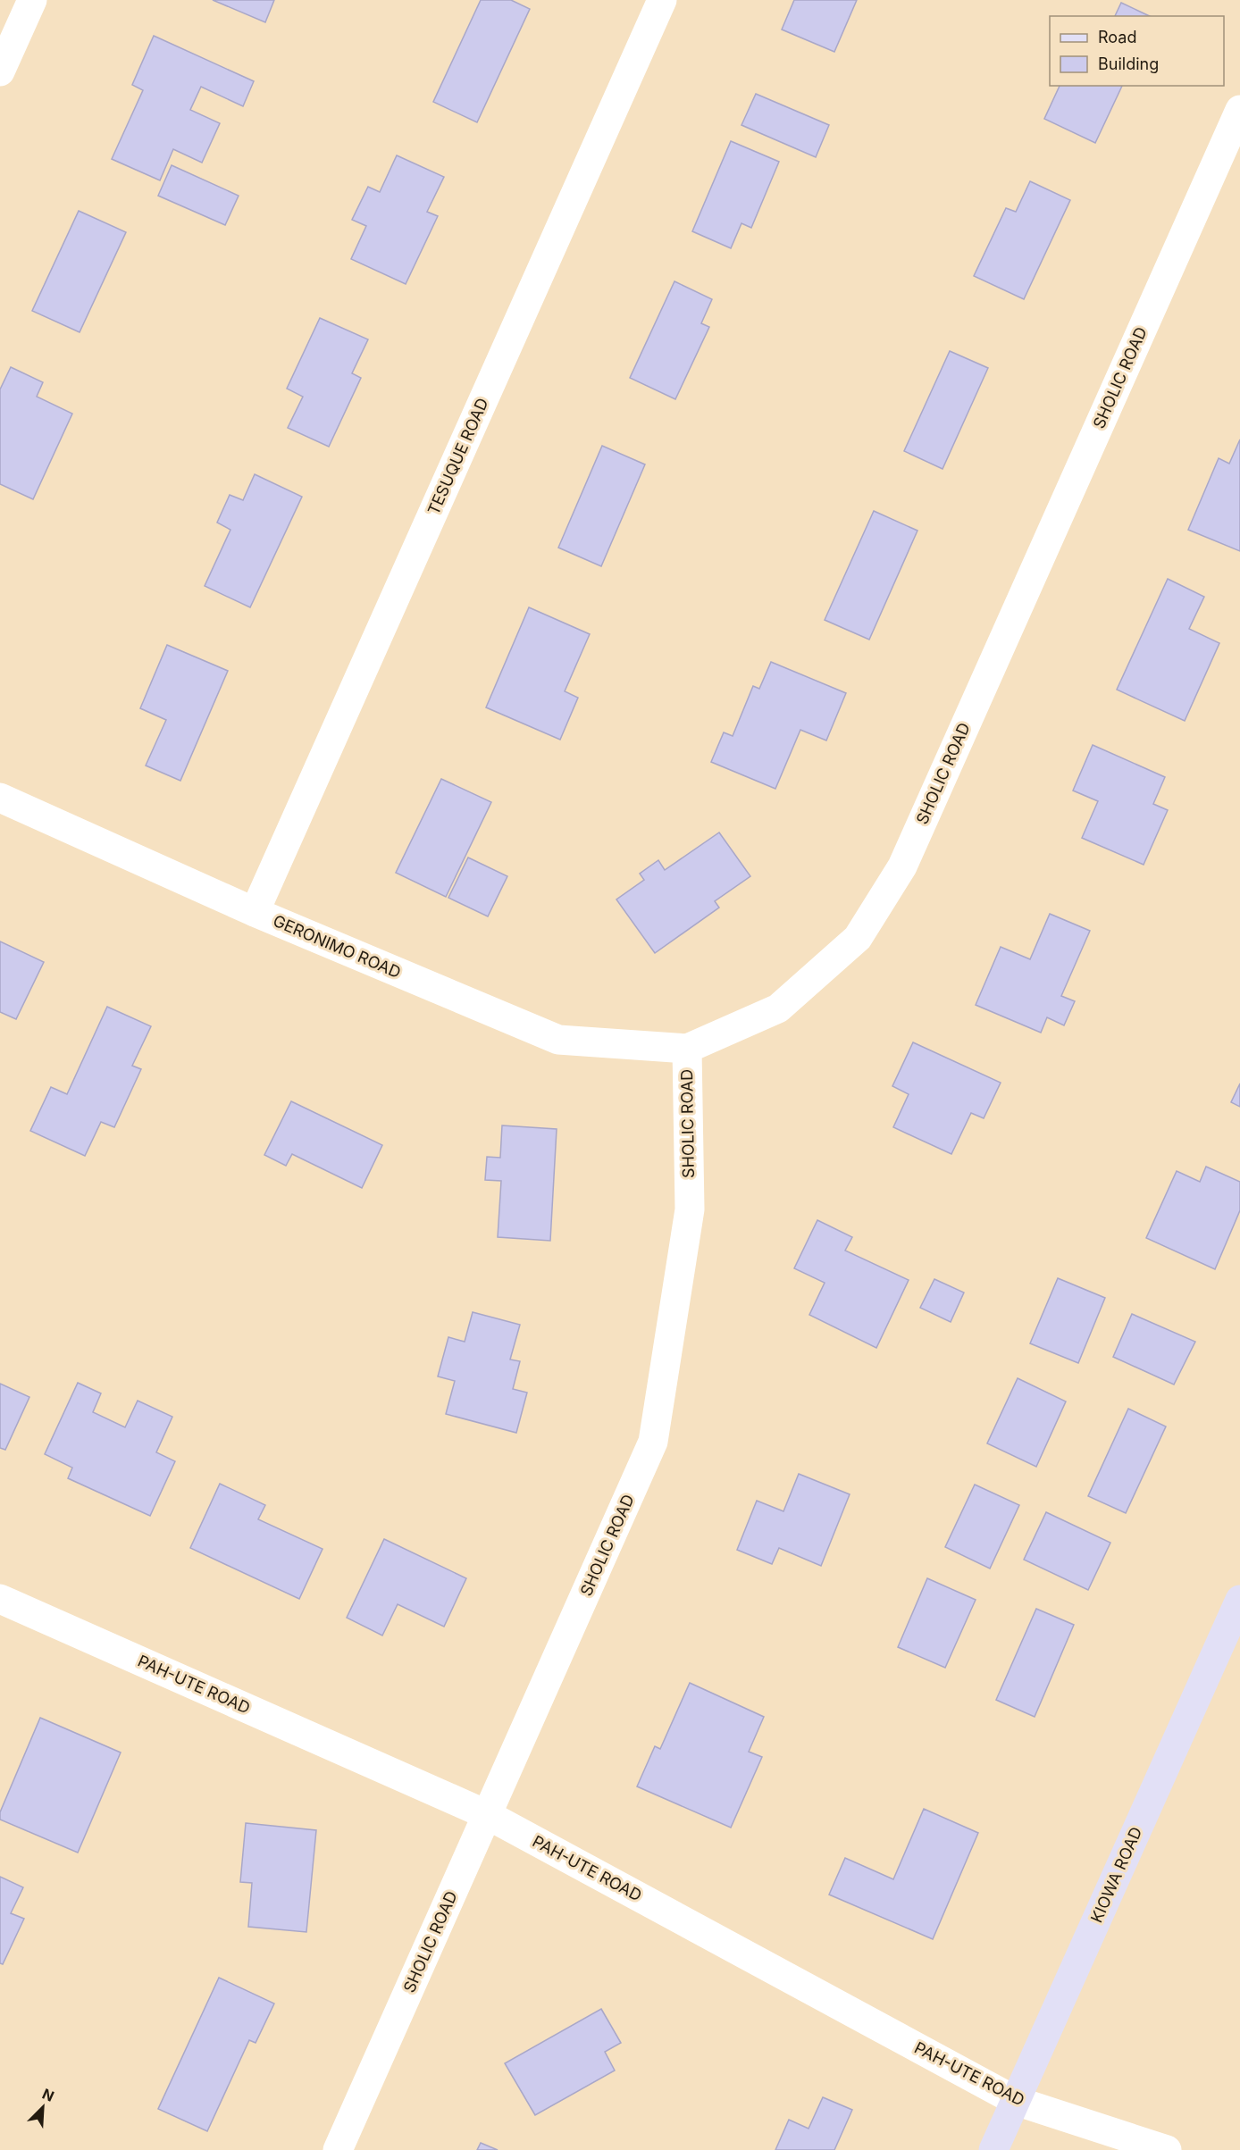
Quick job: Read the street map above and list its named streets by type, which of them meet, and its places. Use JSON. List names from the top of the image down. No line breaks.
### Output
{"streets":{"street":["SHOLIC ROAD","TESUQUE ROAD","GERONIMO ROAD","PAH-UTE ROAD","KIOWA ROAD"]},"crossings":[["SHOLIC ROAD","GERONIMO ROAD"],["SHOLIC ROAD","PAH-UTE ROAD"],["TESUQUE ROAD","GERONIMO ROAD"],["PAH-UTE ROAD","KIOWA ROAD"]],"legend":["Road","Building"],"north":"top right"}
